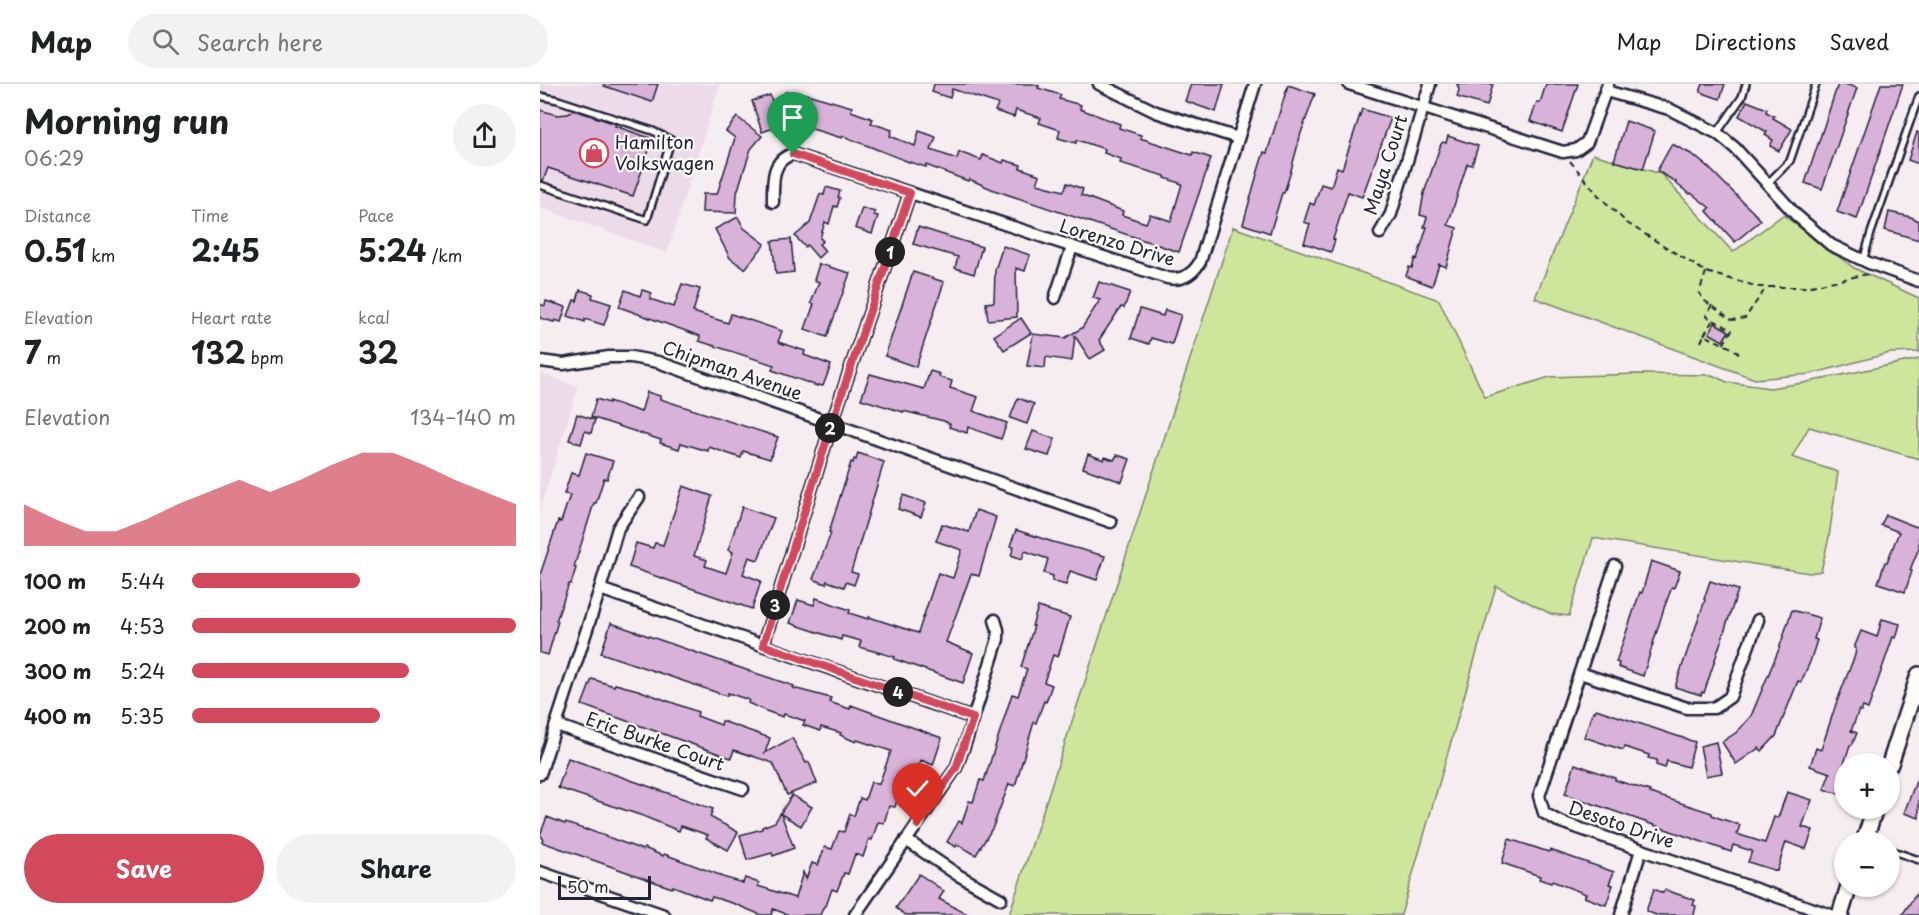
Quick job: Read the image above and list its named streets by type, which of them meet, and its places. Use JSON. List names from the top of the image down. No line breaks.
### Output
{"streets":{"street":["Maya Court","Lorenzo Drive","Chipman Avenue","Eric Burke Court","Desoto Drive"]},"places":{"shop":["Hamilton Volkswagen"]},"scale_bar":"50 m","page":{"header":"Map","search":"Search here","nav":["Map","Directions","Saved"],"heading":["Morning run","06:29"],"stats":[["Distance","0.51 km"],["Time","2:45"],["Pace","5:24 /km"],["Elevation","7 m"],["Heart rate","132 bpm"],["kcal","32"]],"pins":["1","2","3","4"],"chart":["Elevation","134–140 m"],"list":[{"name":"100 m","note":"5:44"},{"name":"200 m","note":"4:53"},{"name":"300 m","note":"5:24"},{"name":"400 m","note":"5:35"}],"map_buttons":["+","−"],"buttons":["Save","Share"],"scale":"50 m"}}
